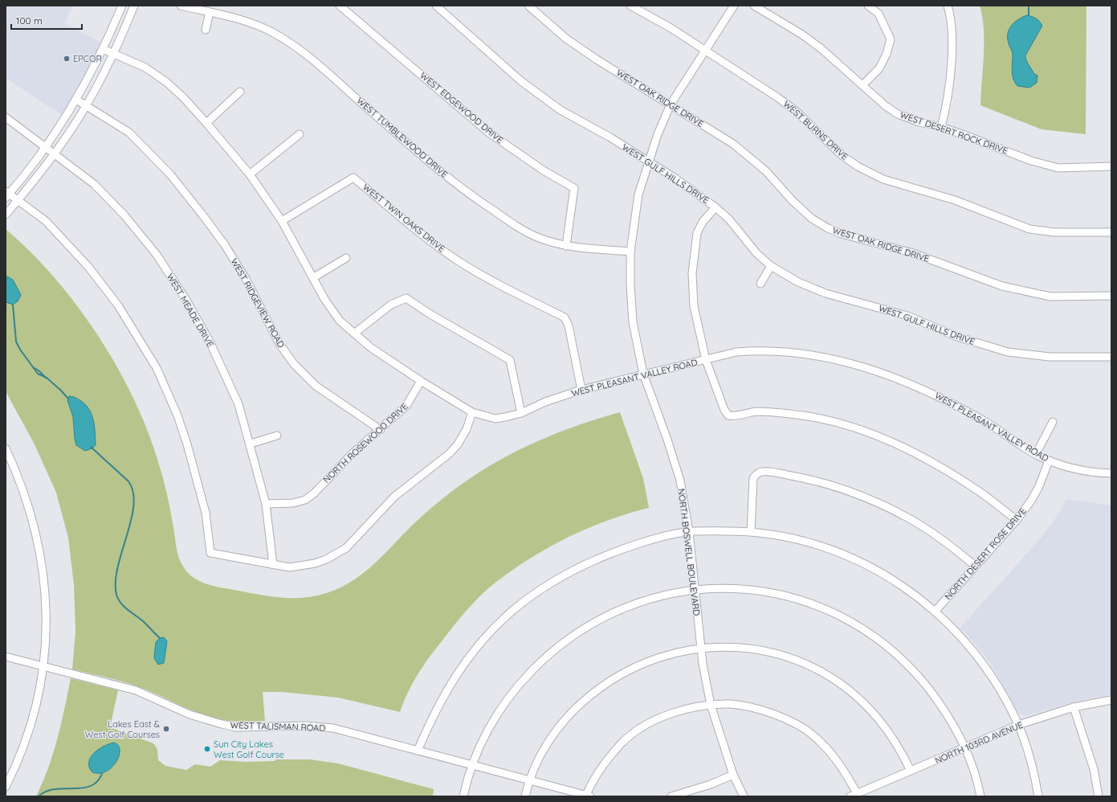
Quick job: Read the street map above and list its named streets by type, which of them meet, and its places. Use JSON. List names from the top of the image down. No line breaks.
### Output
{"streets":{"street":["WEST OAK RIDGE DRIVE","WEST EDGEWOOD DRIVE","WEST BURNS DRIVE","WEST DESERT ROCK DRIVE","WEST TUMBLEWOOD DRIVE","WEST GULF HILLS DRIVE","WEST TWIN OAKS DRIVE","WEST RIDGEVIEW ROAD","WEST MEADE DRIVE","WEST PLEASANT VALLEY ROAD","NORTH ROSEWOOD DRIVE","NORTH BOSWELL BOULEVARD","NORTH DESERT ROSE DRIVE","WEST TALISMAN ROAD","NORTH 103RD AVENUE"]},"crossings":[["WEST OAK RIDGE DRIVE","NORTH BOSWELL BOULEVARD"],["WEST EDGEWOOD DRIVE","WEST TUMBLEWOOD DRIVE"],["WEST BURNS DRIVE","NORTH BOSWELL BOULEVARD"],["WEST TUMBLEWOOD DRIVE","NORTH BOSWELL BOULEVARD"],["WEST GULF HILLS DRIVE","NORTH BOSWELL BOULEVARD"],["WEST TWIN OAKS DRIVE","WEST PLEASANT VALLEY ROAD"],["WEST RIDGEVIEW ROAD","NORTH ROSEWOOD DRIVE"],["WEST MEADE DRIVE","NORTH ROSEWOOD DRIVE"],["WEST PLEASANT VALLEY ROAD","NORTH ROSEWOOD DRIVE"],["WEST PLEASANT VALLEY ROAD","NORTH BOSWELL BOULEVARD"],["WEST PLEASANT VALLEY ROAD","NORTH DESERT ROSE DRIVE"]],"places":["EPCOR","Lakes East & West Golf Courses","Sun City Lakes West Golf Course"],"scale_bar":"100 m"}
